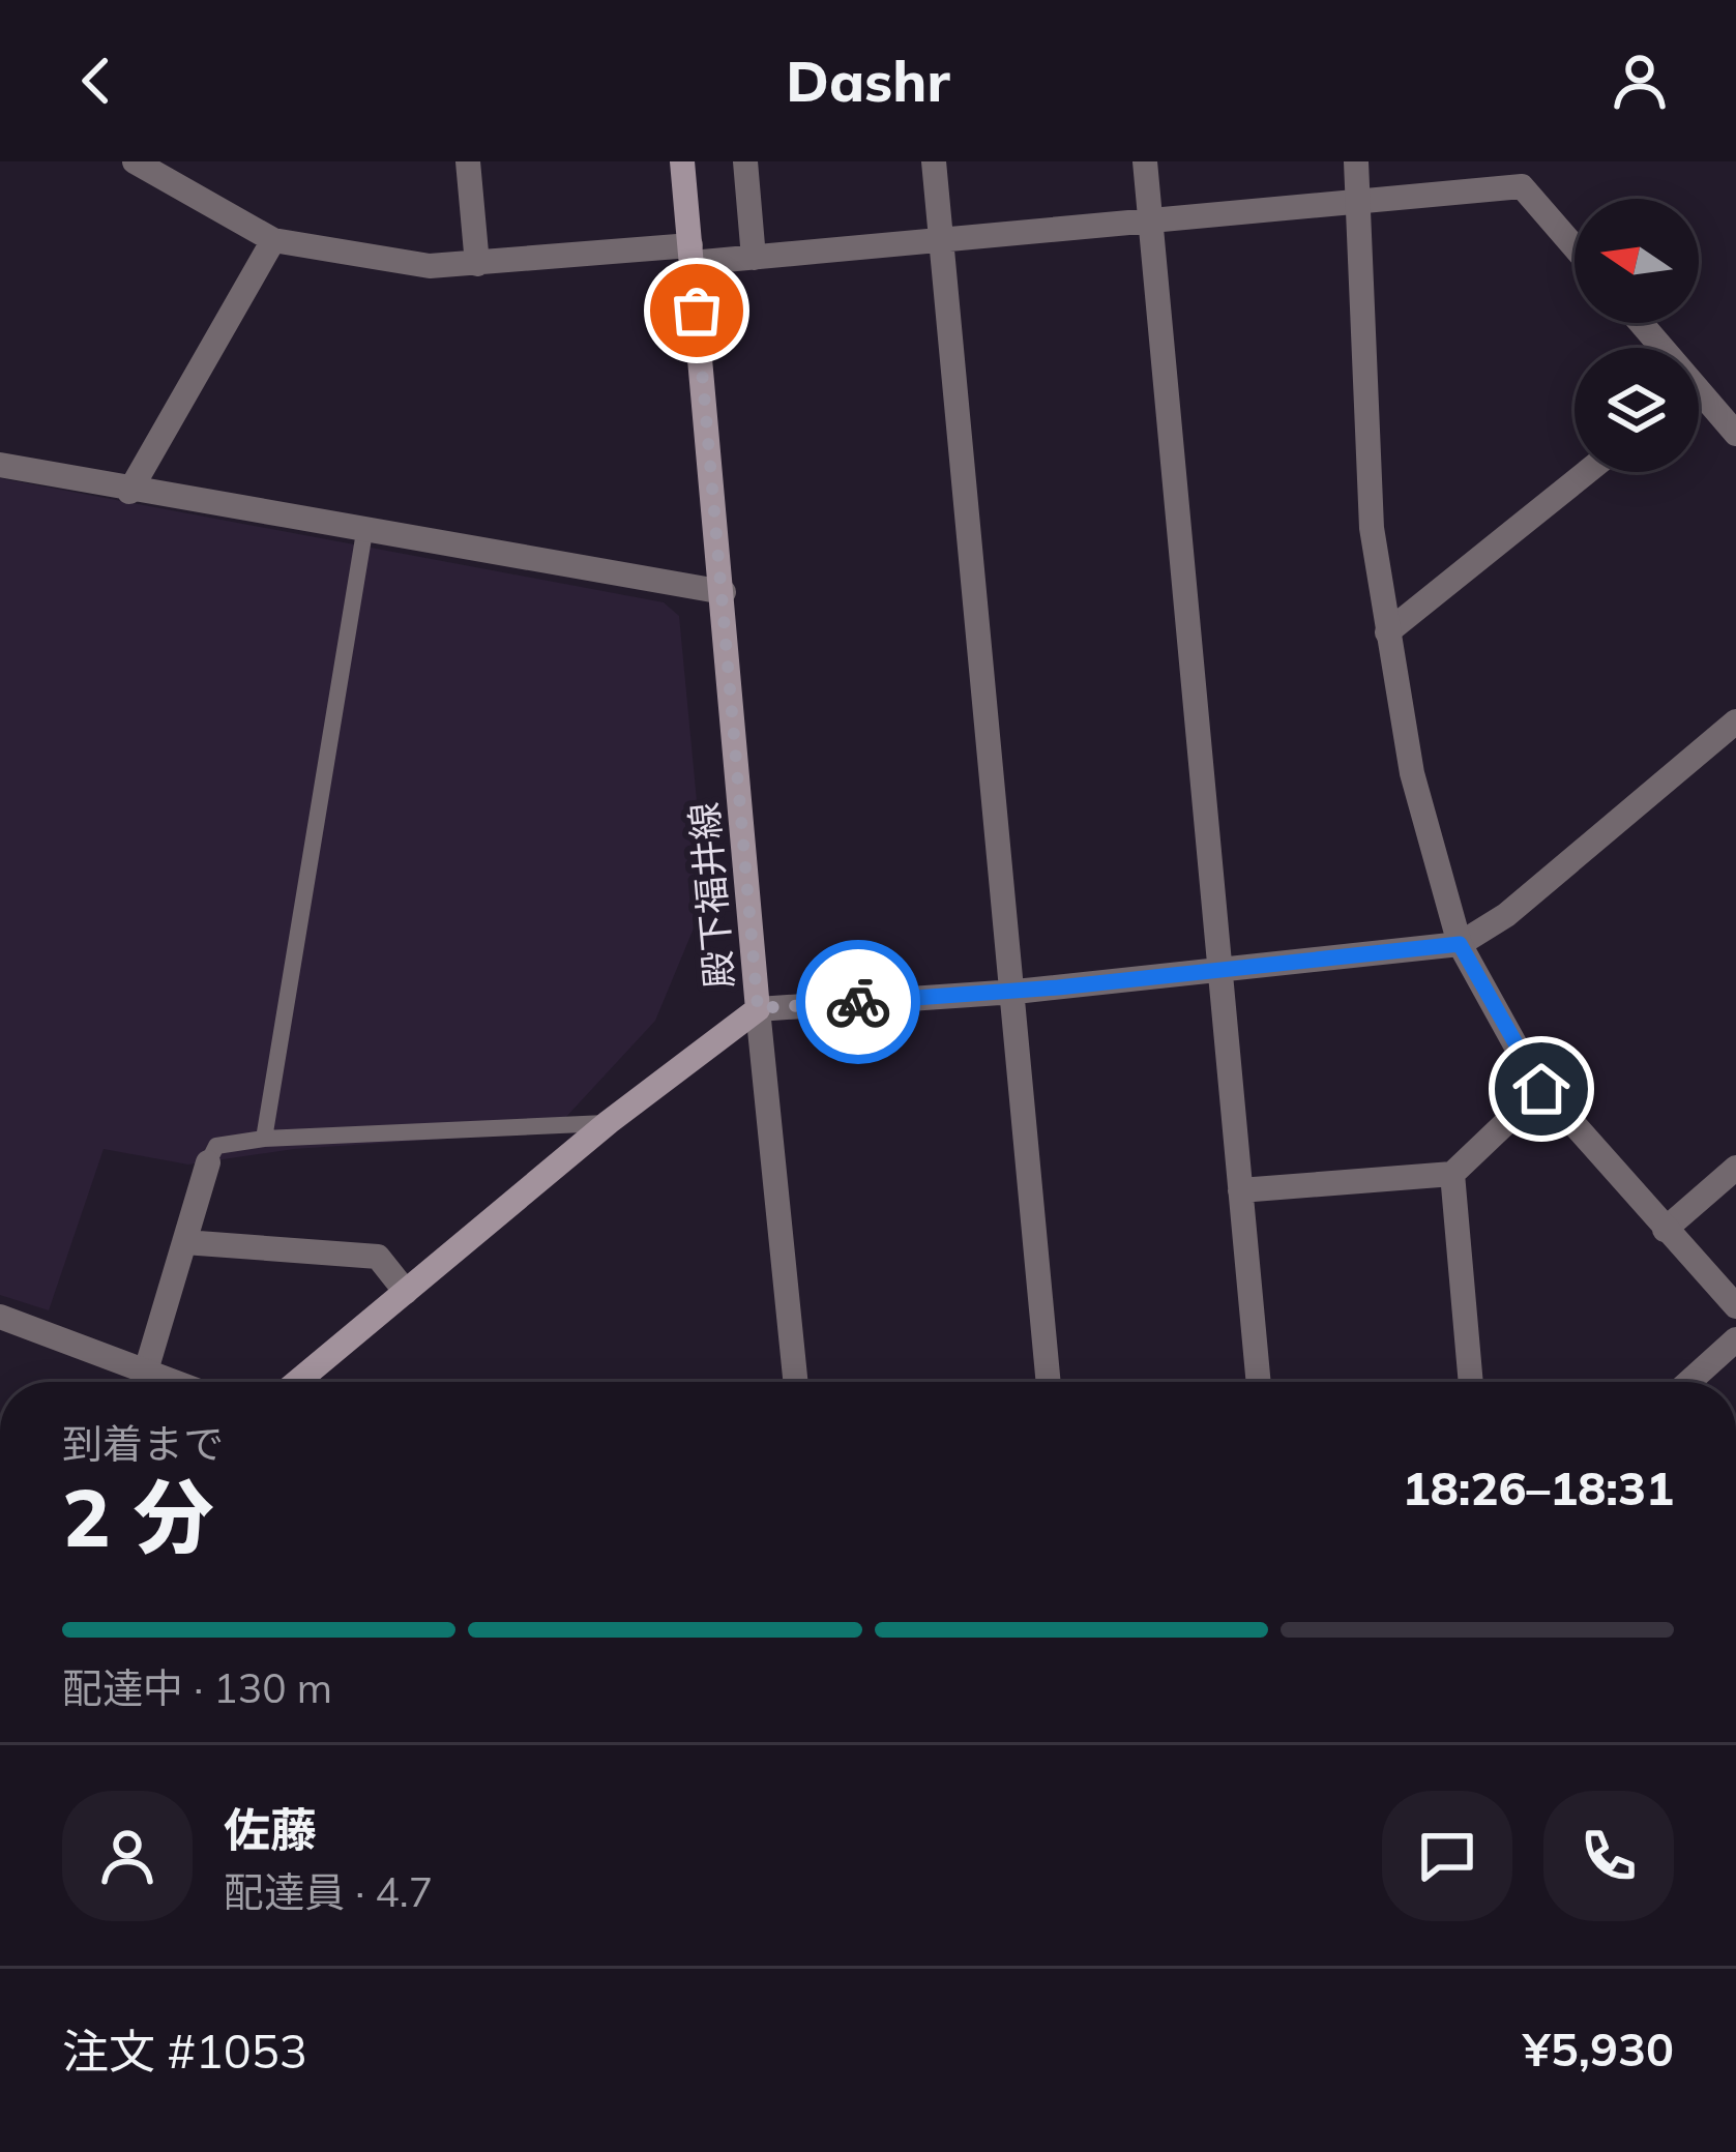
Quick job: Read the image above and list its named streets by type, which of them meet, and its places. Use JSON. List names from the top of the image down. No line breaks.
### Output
{"streets":{"main road":["殿下福井線"]},"north":"left","page":{"header":"Dashr","heading":["2 分","到着まで","18:26–18:31"],"panel":["佐藤","配達員 · 4.7","注文 #1053","¥5,930"],"bar":"配達中 · 130 m"}}
